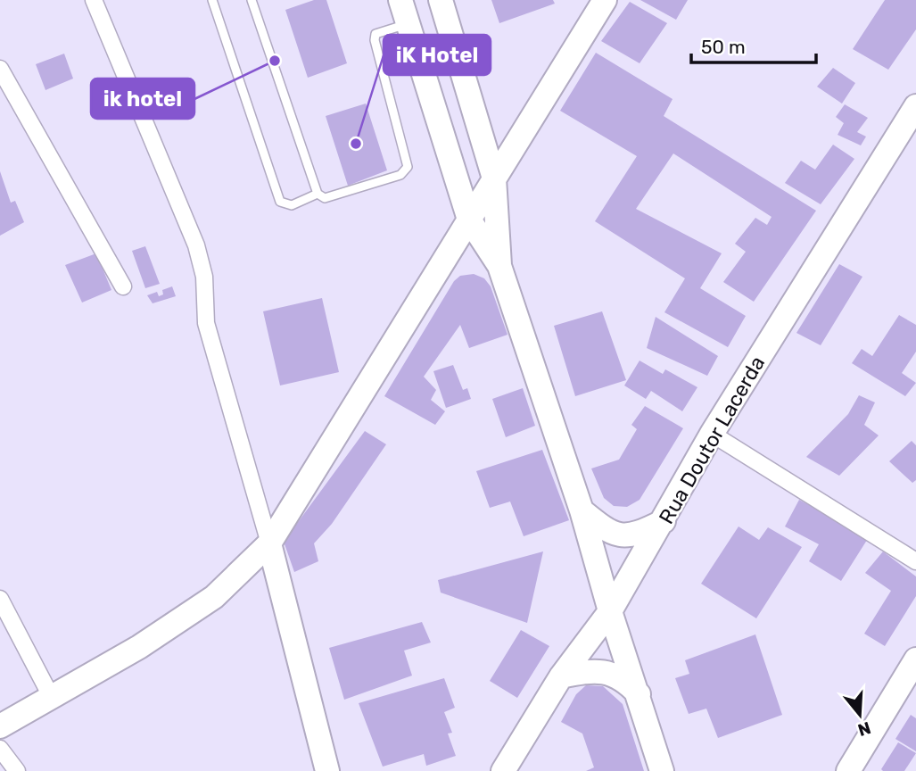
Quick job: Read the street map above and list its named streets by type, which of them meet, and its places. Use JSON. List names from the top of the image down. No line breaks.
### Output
{"streets":{"main road":["Rua Doutor Lacerda"]},"places":["ik hotel","iK Hotel"],"scale_bar":"50 m","north":"bottom"}
